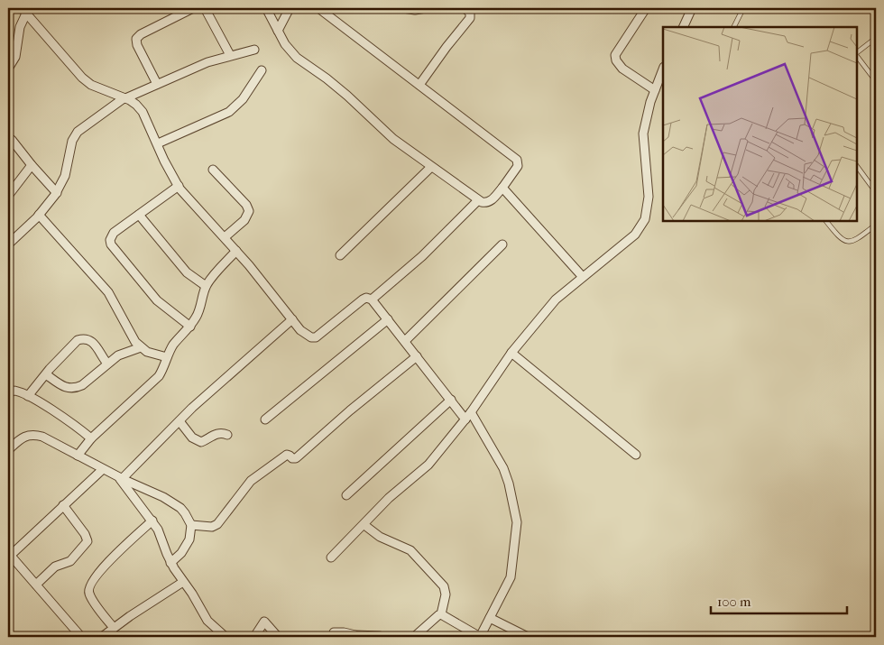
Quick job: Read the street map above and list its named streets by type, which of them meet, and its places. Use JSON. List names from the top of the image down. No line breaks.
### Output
{"scale_bar":"100 m"}
